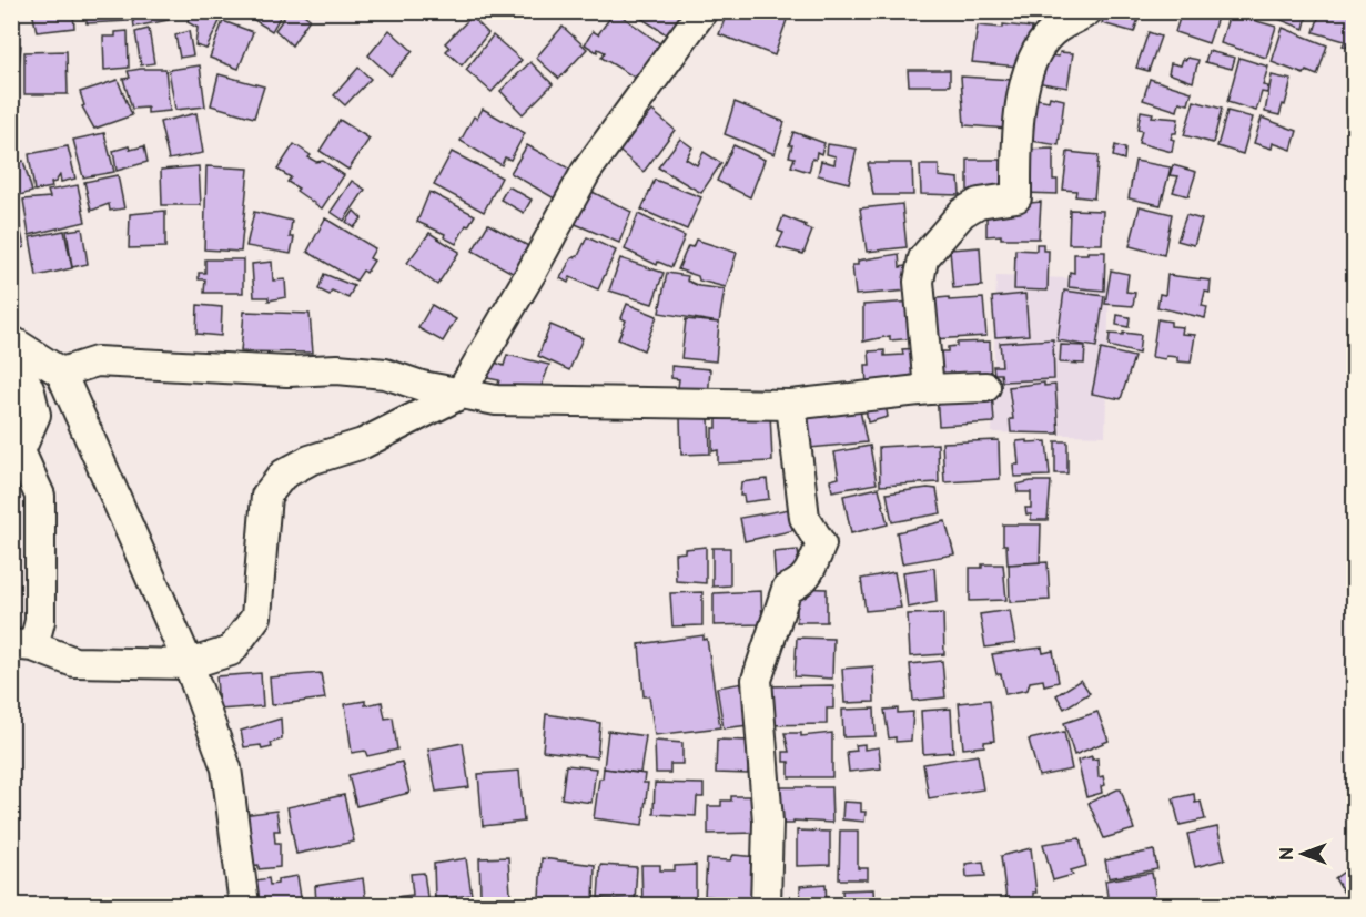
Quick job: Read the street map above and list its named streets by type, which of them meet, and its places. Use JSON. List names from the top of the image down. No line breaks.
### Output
{"north":"left"}
